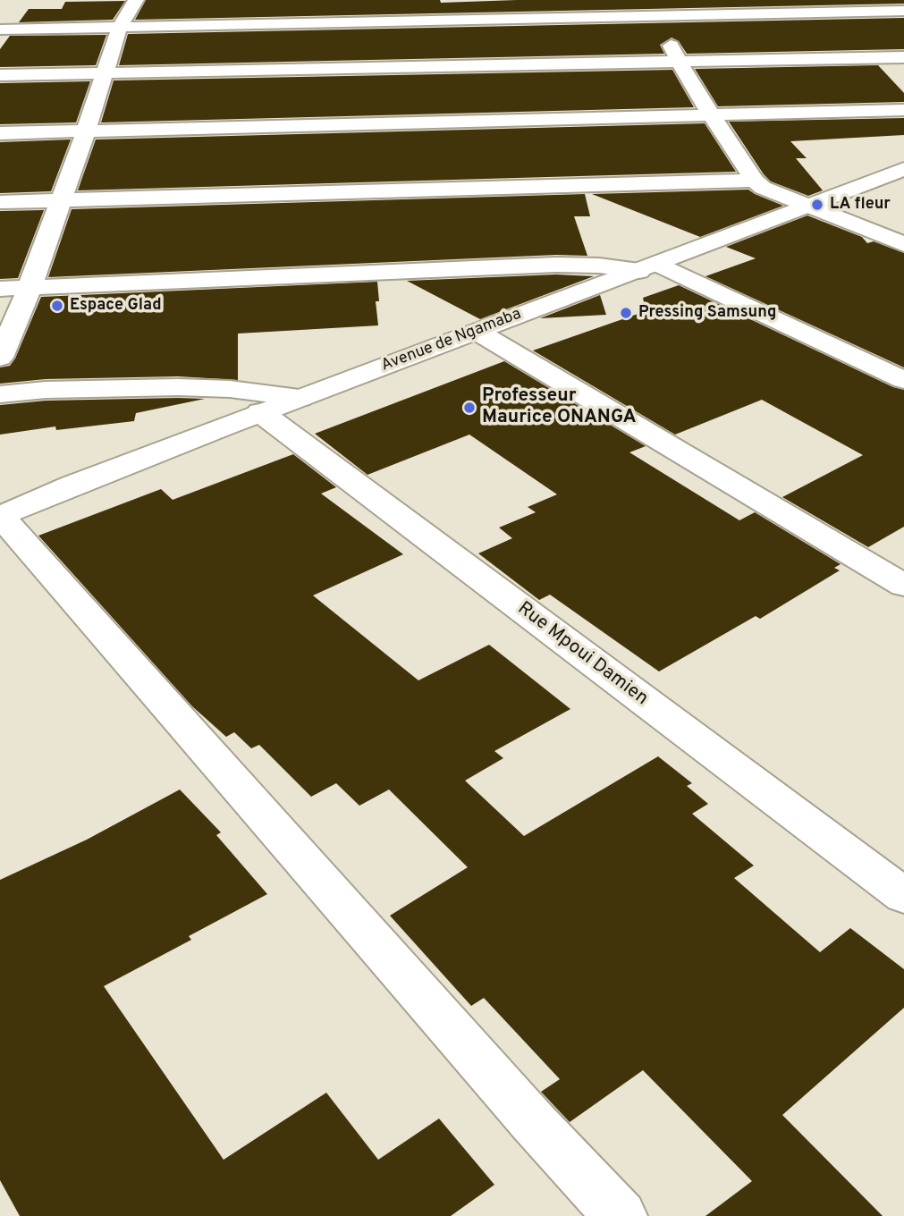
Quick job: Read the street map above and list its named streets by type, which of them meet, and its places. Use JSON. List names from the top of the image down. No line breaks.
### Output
{"streets":{"street":["Avenue de Ngamaba","Rue Mpoui Damien"]},"crossings":[["Avenue de Ngamaba","Rue Mpoui Damien"]],"places":["LA fleur","Espace Glad","Pressing Samsung","Professeur Maurice ONANGA"]}
